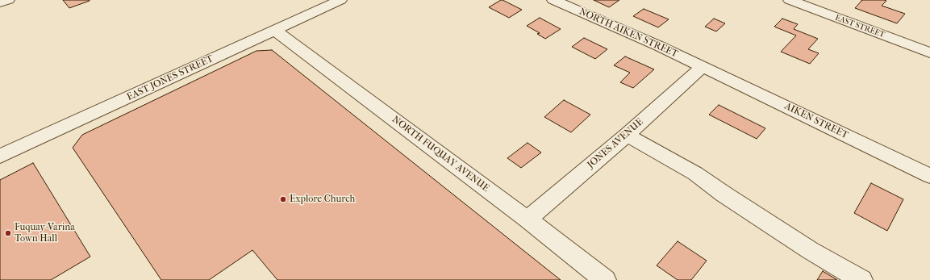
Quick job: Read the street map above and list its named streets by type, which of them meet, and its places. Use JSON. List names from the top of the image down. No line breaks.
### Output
{"streets":{"street":["EAST STREET","NORTH AIKEN STREET","EAST JONES STREET","AIKEN STREET","JONES AVENUE","NORTH FUQUAY AVENUE"]},"crossings":[["NORTH AIKEN STREET","AIKEN STREET"],["NORTH AIKEN STREET","JONES AVENUE"],["EAST JONES STREET","NORTH FUQUAY AVENUE"],["AIKEN STREET","JONES AVENUE"],["JONES AVENUE","NORTH FUQUAY AVENUE"]],"places":["Explore Church","Fuquay-Varina Town Hall"]}
